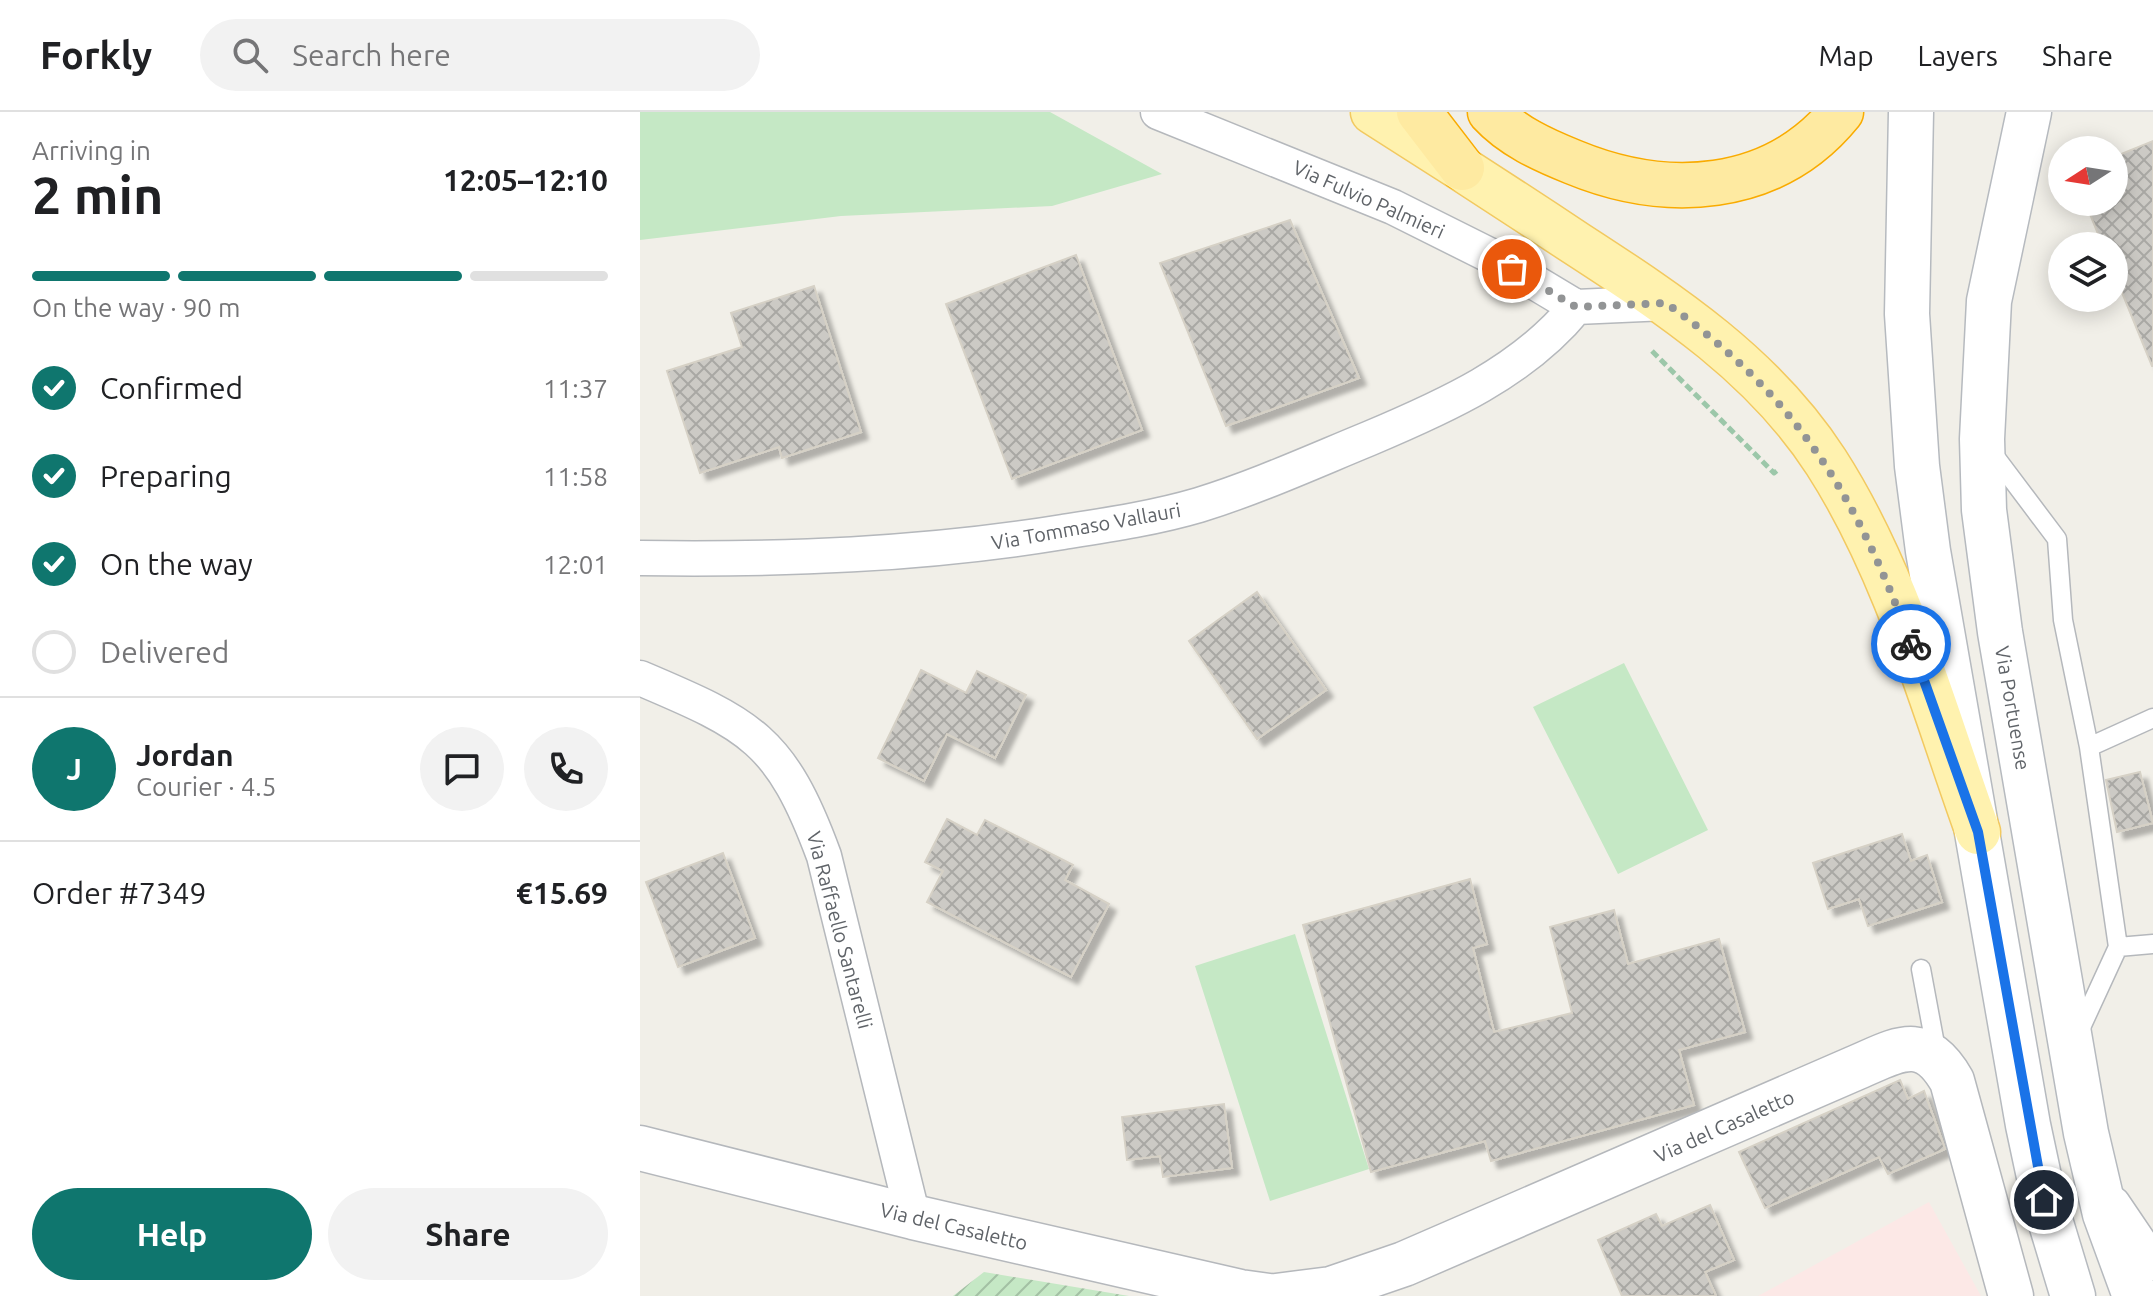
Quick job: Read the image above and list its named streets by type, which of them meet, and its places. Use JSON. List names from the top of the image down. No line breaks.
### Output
{"streets":{"main road":["Via Portuense","Via del Casaletto"],"street":["Via Fulvio Palmieri","Via Tommaso Vallauri","Via Raffaello Santarelli"]},"crossings":[["Via Fulvio Palmieri","Via Tommaso Vallauri"],["Via Raffaello Santarelli","Via del Casaletto"]],"north":"left","page":{"header":"Forkly","search":"Search here","nav":["Map","Layers","Share"],"heading":["2 min","Arriving in","12:05–12:10"],"panel":["Jordan","Courier · 4.5","Order #7349","€15.69"],"bar":"On the way · 90 m","list":[["Confirmed","11:37"],["Preparing","11:58"],["On the way","12:01"],"Delivered"],"round":"J","buttons":["Help","Share"]}}
